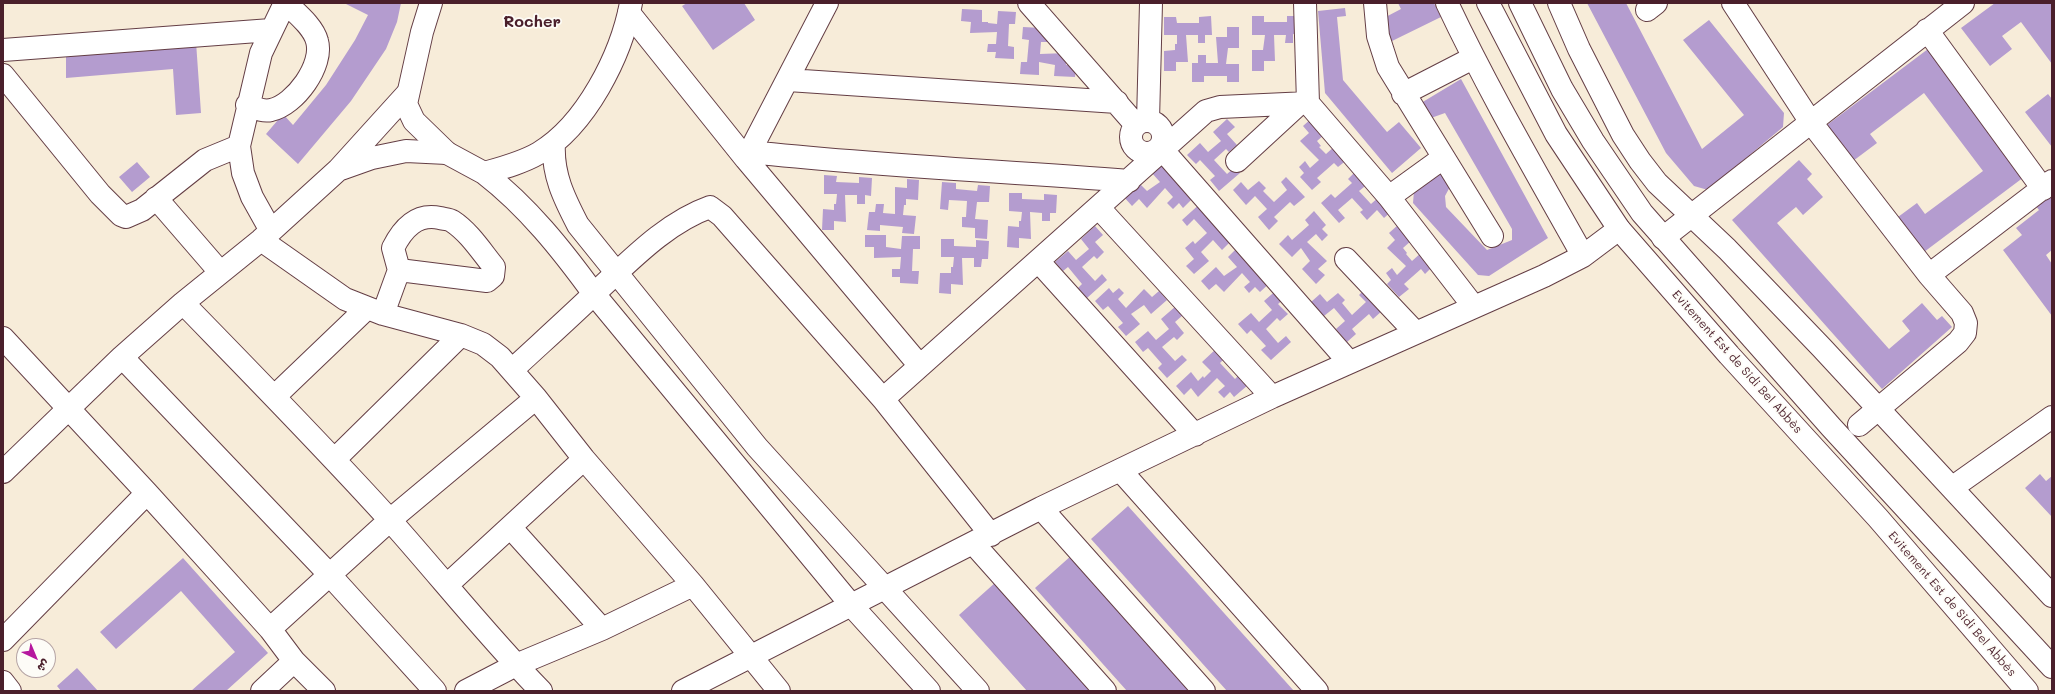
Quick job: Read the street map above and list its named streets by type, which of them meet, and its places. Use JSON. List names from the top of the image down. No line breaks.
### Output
{"streets":{"main road":["Evitement Est de Sidi Bel Abbès"]},"districts":["Rocher"],"north":"bottom right"}
